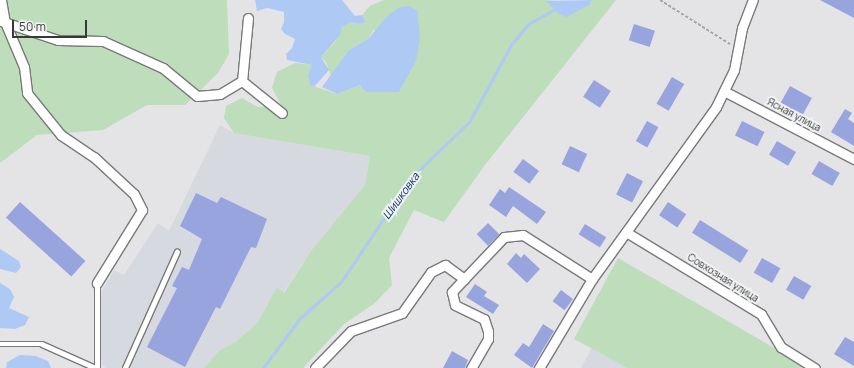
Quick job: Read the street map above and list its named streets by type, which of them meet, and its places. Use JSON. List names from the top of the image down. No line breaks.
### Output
{"streets":{"street":["Ясная улица","Совхозная улица"]},"water":["Шишковка"],"scale_bar":"50 m"}
